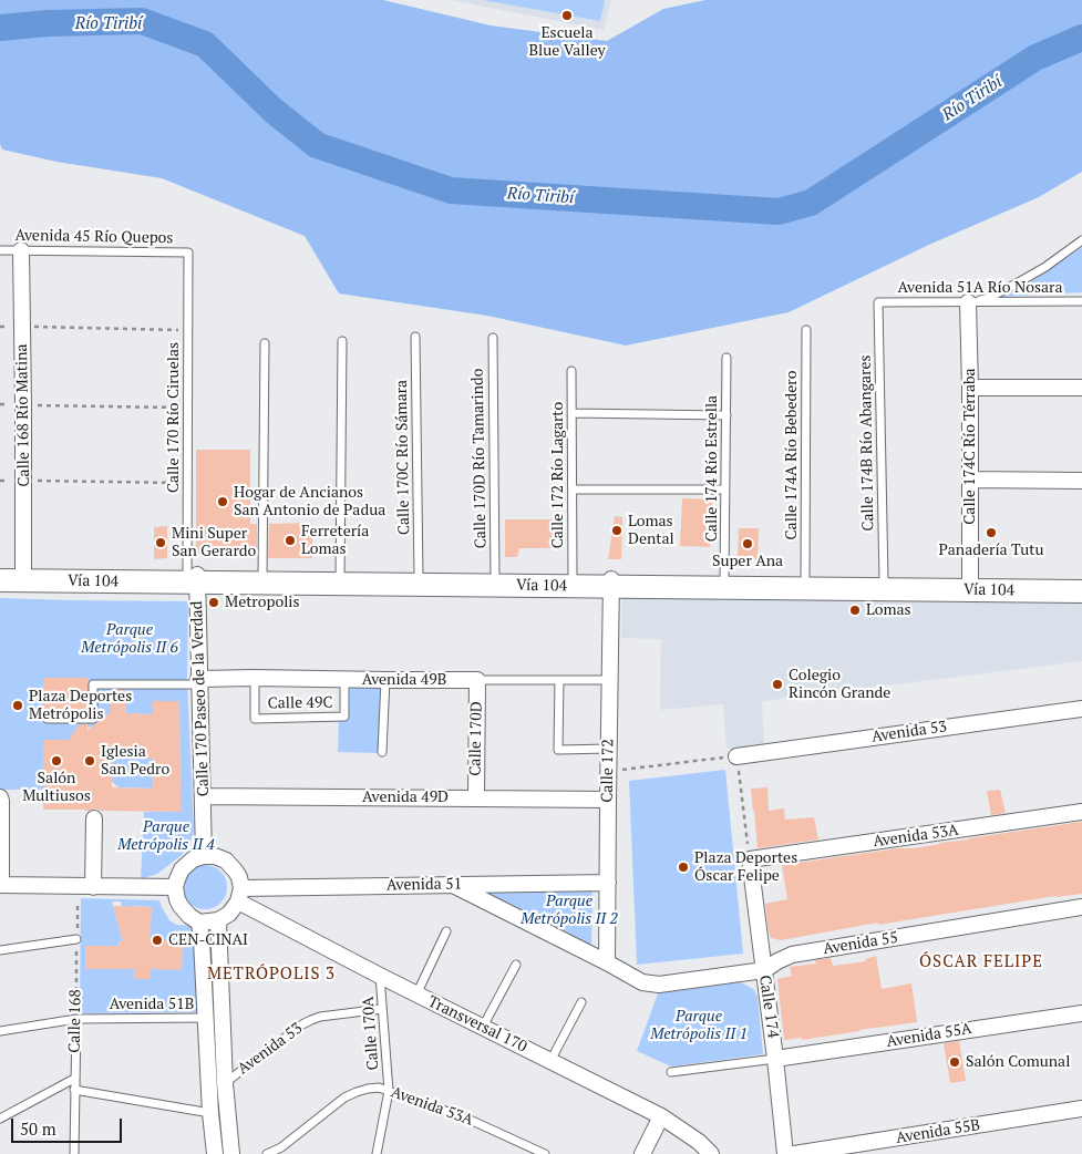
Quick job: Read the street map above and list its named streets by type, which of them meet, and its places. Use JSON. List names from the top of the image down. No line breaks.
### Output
{"streets":{"main road":["Vía 104"],"street":["Calle 168 Río Matina","Calle 174C Río Térraba","Avenida 49B","Calle 170 Paseo de la Verdad","Avenida 53","Calle 170D","Calle 172","Avenida 49D","Avenida 53A","Avenida 51","Avenida 55","Calle 174","Transversal 170","Avenida 55A","Avenida 55B"],"lane":["Avenida 45 Río Quepos","Avenida 51A Río Nosara","Calle 170 Río Ciruelas","Calle 174B Río Abangares","Calle 174A Río Bebedero","Calle 170C Río Sámara","Calle 170D Río Tamarindo","Calle 174 Río Estrella","Calle 172 Río Lagarto","Calle 49C","Avenida 51B","Calle 168","Calle 170A"]},"crossings":[["Avenida 45 Río Quepos","Calle 168 Río Matina"],["Avenida 45 Río Quepos","Calle 170 Río Ciruelas"],["Avenida 51A Río Nosara","Calle 174B Río Abangares"],["Avenida 51A Río Nosara","Calle 174C Río Térraba"],["Calle 168 Río Matina","Vía 104"],["Calle 170 Río Ciruelas","Vía 104"],["Calle 170 Río Ciruelas","Calle 170 Paseo de la Verdad"],["Calle 174B Río Abangares","Vía 104"],["Calle 174C Río Térraba","Vía 104"],["Calle 174A Río Bebedero","Vía 104"],["Calle 170C Río Sámara","Vía 104"],["Calle 170D Río Tamarindo","Vía 104"],["Calle 174 Río Estrella","Vía 104"],["Calle 172 Río Lagarto","Vía 104"],["Vía 104","Calle 170 Paseo de la Verdad"],["Vía 104","Calle 172"],["Avenida 49B","Calle 170 Paseo de la Verdad"],["Avenida 49B","Calle 49C"],["Avenida 49B","Calle 170D"],["Avenida 49B","Calle 172"],["Calle 170 Paseo de la Verdad","Avenida 49D"],["Calle 170 Paseo de la Verdad","Avenida 51"],["Calle 170 Paseo de la Verdad","Transversal 170"],["Avenida 53","Calle 170A"],["Calle 170D","Avenida 49D"],["Calle 172","Avenida 49D"],["Calle 172","Avenida 51"],["Calle 172","Avenida 55"],["Avenida 53A","Calle 174"],["Avenida 53A","Calle 170A"],["Avenida 51","Transversal 170"],["Avenida 55","Calle 174"],["Avenida 51B","Calle 168"],["Calle 174","Avenida 55A"],["Transversal 170","Calle 170A"]],"districts":["ÓSCAR FELIPE","METRÓPOLIS 3"],"water":["Río Tiribí"],"parks":["Parque Metrópolis II 6","Parque Metrópolis II 4","Parque Metrópolis II 2","Parque Metrópolis II 1"],"places":["Escuela Blue Valley","Hogar de Ancianos San Antonio de Padua","Lomas Dental","Panadería Tutu","Ferretería Lomas","Mini Super San Gerardo","Super Ana","Metropolis","Lomas","Colegio Rincón Grande","Plaza Deportes Metrópolis","Salón Multiusos","Iglesia San Pedro","Plaza Deportes Óscar Felipe","CEN-CINAI","Salón Comunal"],"scale_bar":"50 m"}
